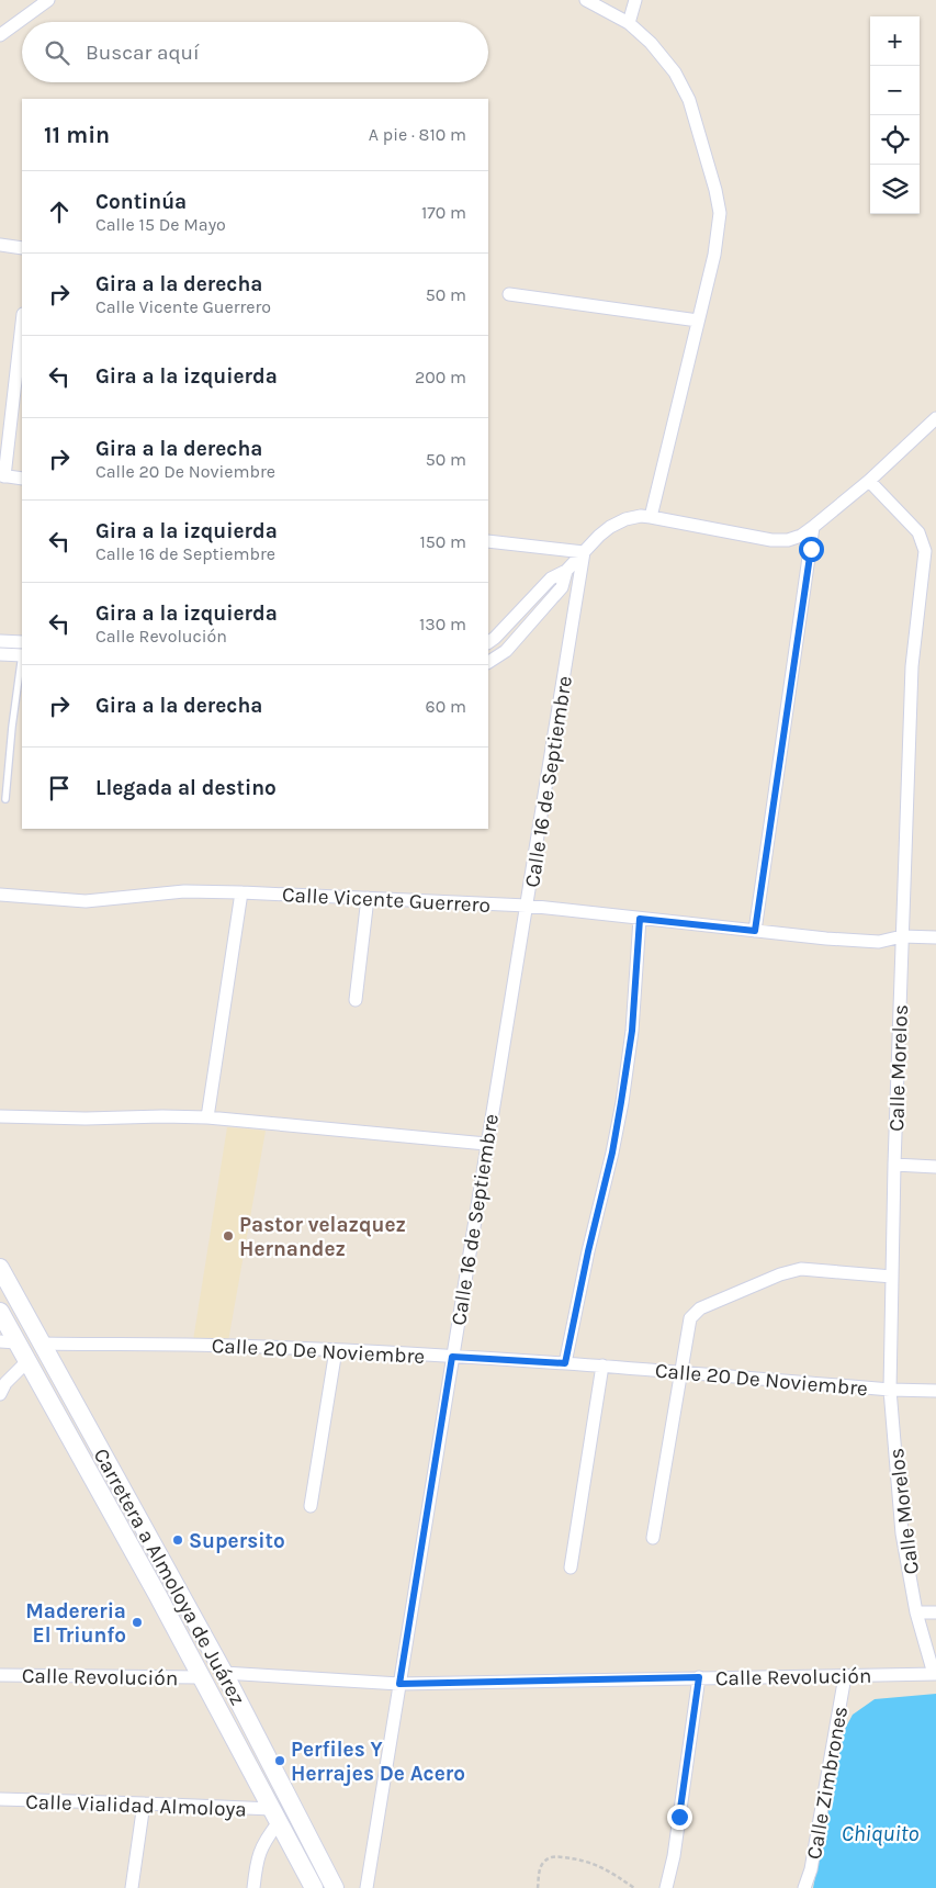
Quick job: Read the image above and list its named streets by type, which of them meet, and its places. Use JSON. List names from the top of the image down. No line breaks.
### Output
{"streets":{"main road":["Carretera a Almoloya de Juárez"],"street":["Calle 16 de Septiembre","Calle Vicente Guerrero","Calle Morelos","Calle 20 De Noviembre","Calle Revolución","Calle Zimbrones","Calle Vialidad Almoloya"]},"crossings":[["Calle 16 de Septiembre","Calle Vicente Guerrero"],["Calle 16 de Septiembre","Calle 20 De Noviembre"],["Calle 16 de Septiembre","Calle Revolución"],["Calle Vicente Guerrero","Calle Morelos"],["Calle Morelos","Calle 20 De Noviembre"],["Calle Morelos","Calle Revolución"],["Calle 20 De Noviembre","Carretera a Almoloya de Juárez"],["Carretera a Almoloya de Juárez","Calle Revolución"],["Carretera a Almoloya de Juárez","Calle Vialidad Almoloya"],["Calle Revolución","Calle Zimbrones"]],"water":["Chiquito"],"places":["Pastor velazquez Hernandez","Supersito","Madereria El Triunfo","Perfiles Y Herrajes De Acero"],"page":{"map_buttons":["+","−"],"search":"Buscar aquí","heading":["11 min","A pie · 810 m"],"list":[["Continúa","Calle 15 De Mayo","170 m"],["Gira a la derecha","Calle Vicente Guerrero","50 m"],["Gira a la izquierda","200 m"],["Gira a la derecha","Calle 20 De Noviembre","50 m"],["Gira a la izquierda","Calle 16 de Septiembre","150 m"],["Gira a la izquierda","Calle Revolución","130 m"],["Gira a la derecha","60 m"],"Llegada al destino"]}}
